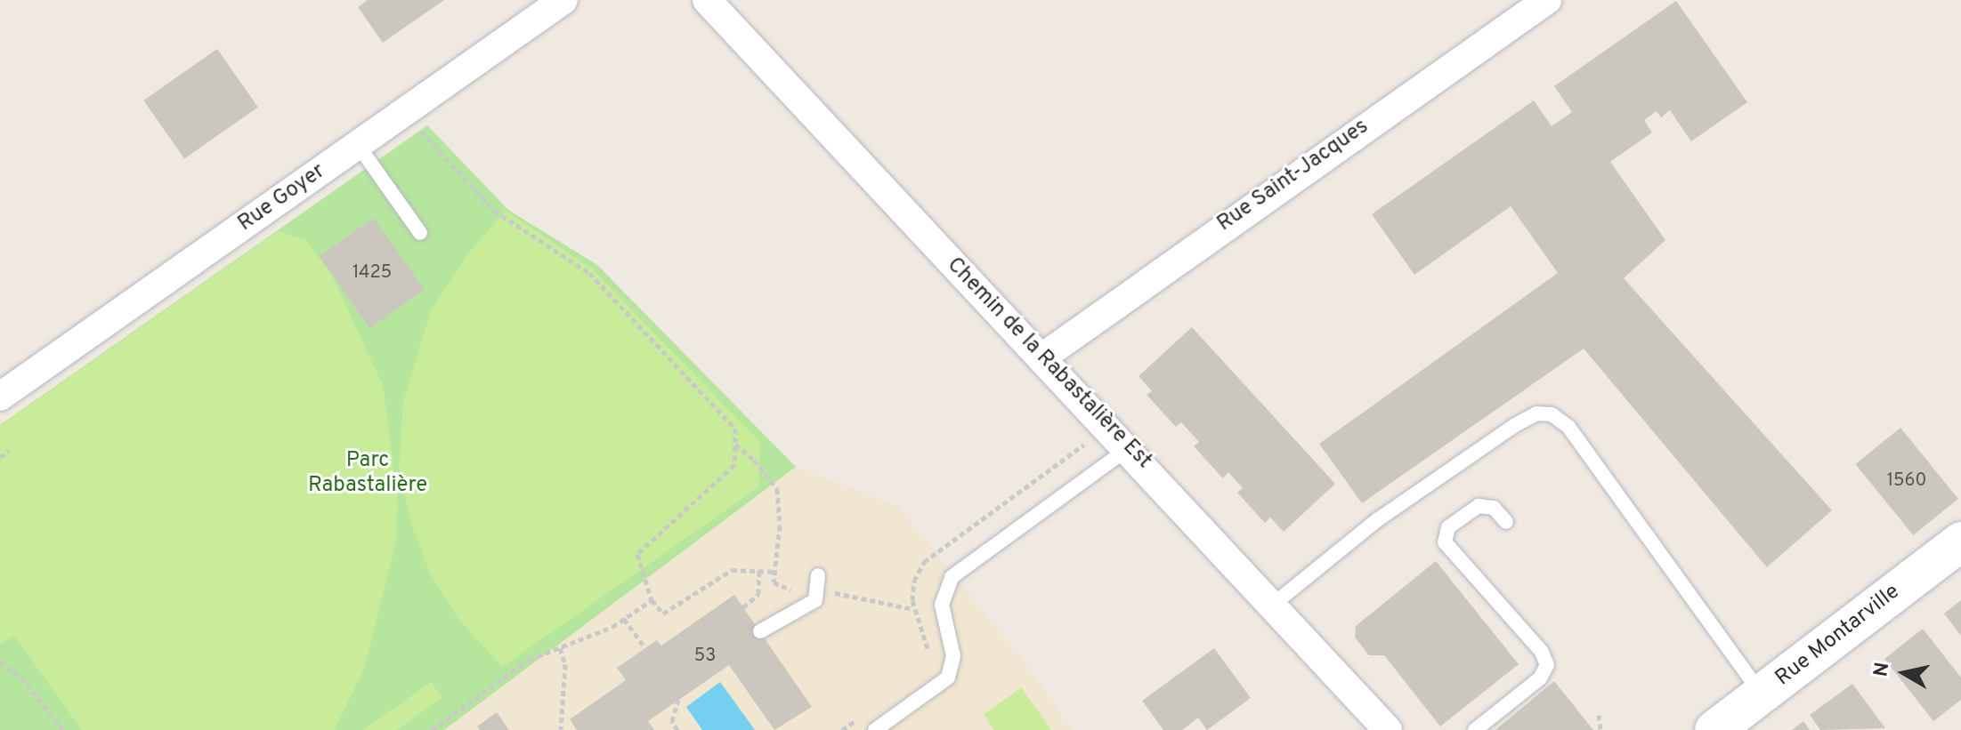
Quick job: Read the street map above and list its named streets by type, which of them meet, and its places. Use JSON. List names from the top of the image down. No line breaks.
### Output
{"streets":{"street":["Rue Saint-Jacques","Rue Goyer","Chemin de la Rabastalière Est","Rue Montarville"]},"crossings":[["Rue Saint-Jacques","Chemin de la Rabastalière Est"]],"parks":["Parc Rabastalière"],"house_numbers":["1425","1560","53"],"north":"left"}
